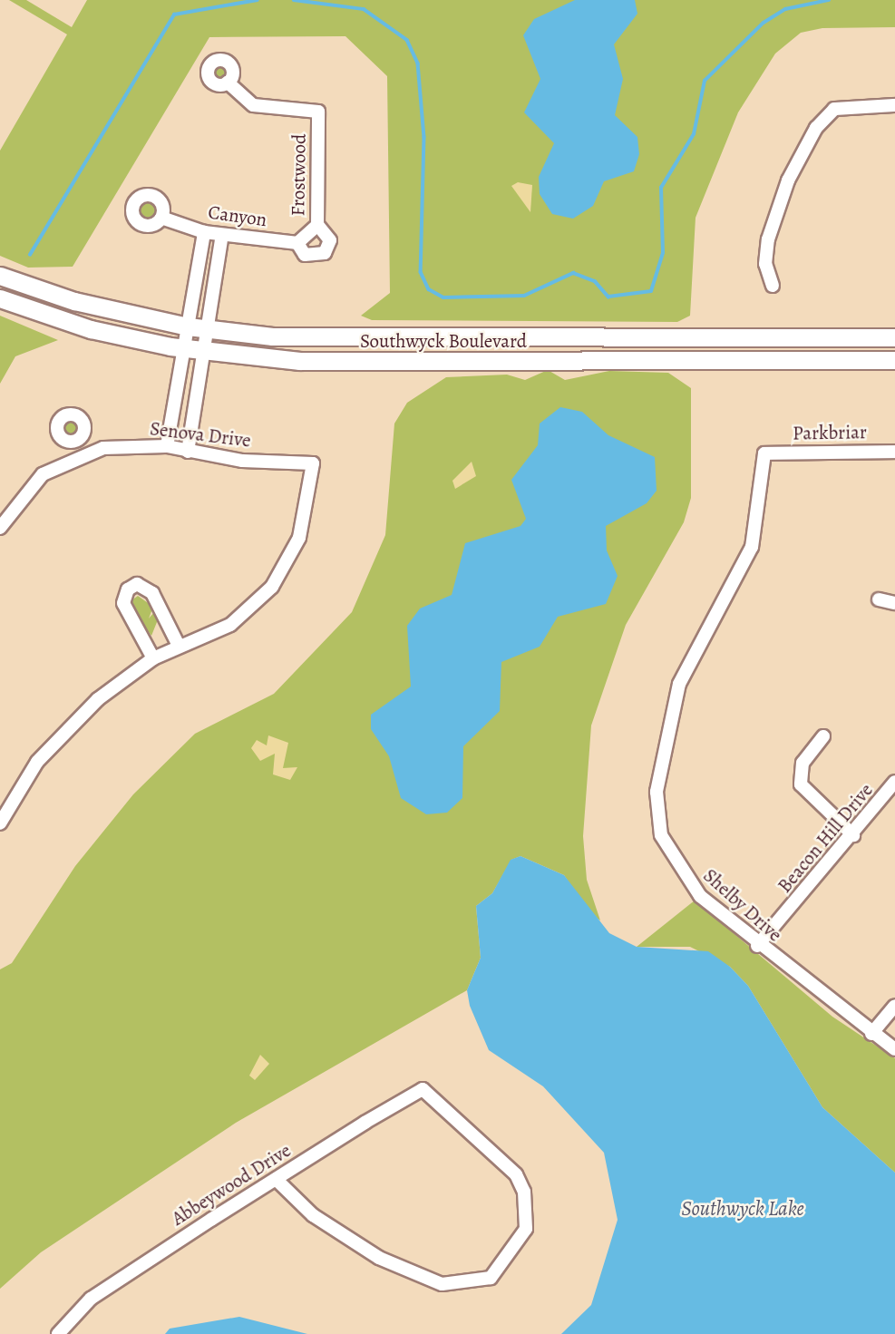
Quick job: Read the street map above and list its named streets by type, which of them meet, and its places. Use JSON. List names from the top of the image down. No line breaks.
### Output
{"streets":{"street":["Frostwood","Canyon","Southwyck Boulevard","Parkbriar","Senova Drive","Beacon Hill Drive","Shelby Drive","Abbeywood Drive"]},"crossings":[["Frostwood","Canyon"],["Parkbriar","Shelby Drive"],["Beacon Hill Drive","Shelby Drive"]],"water":["Southwyck Lake"]}
